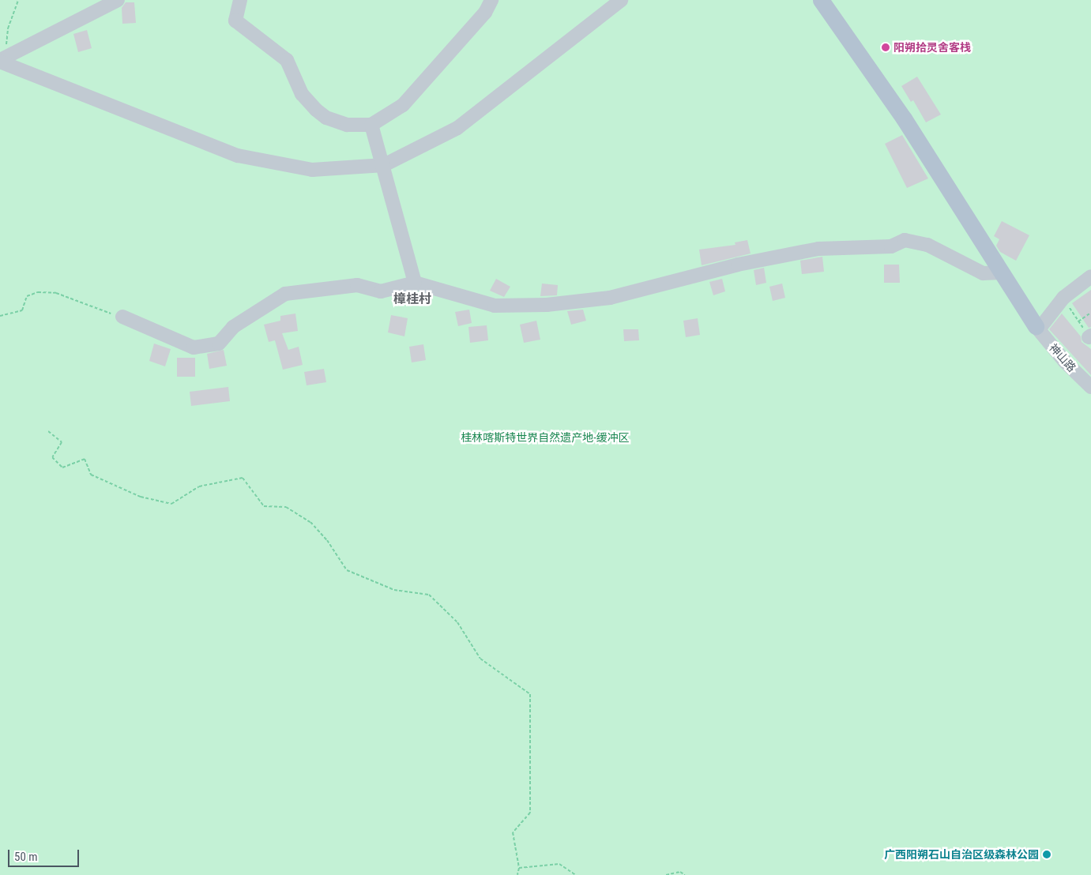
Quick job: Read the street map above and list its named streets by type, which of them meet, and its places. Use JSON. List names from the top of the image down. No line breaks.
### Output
{"streets":{"street":["神山路"]},"districts":["樟桂村"],"parks":["桂林喀斯特世界自然遗产地-缓冲区"],"places":["阳朔拾灵舍客栈","广西阳朔石山自治区级森林公园"],"scale_bar":"50 m"}
